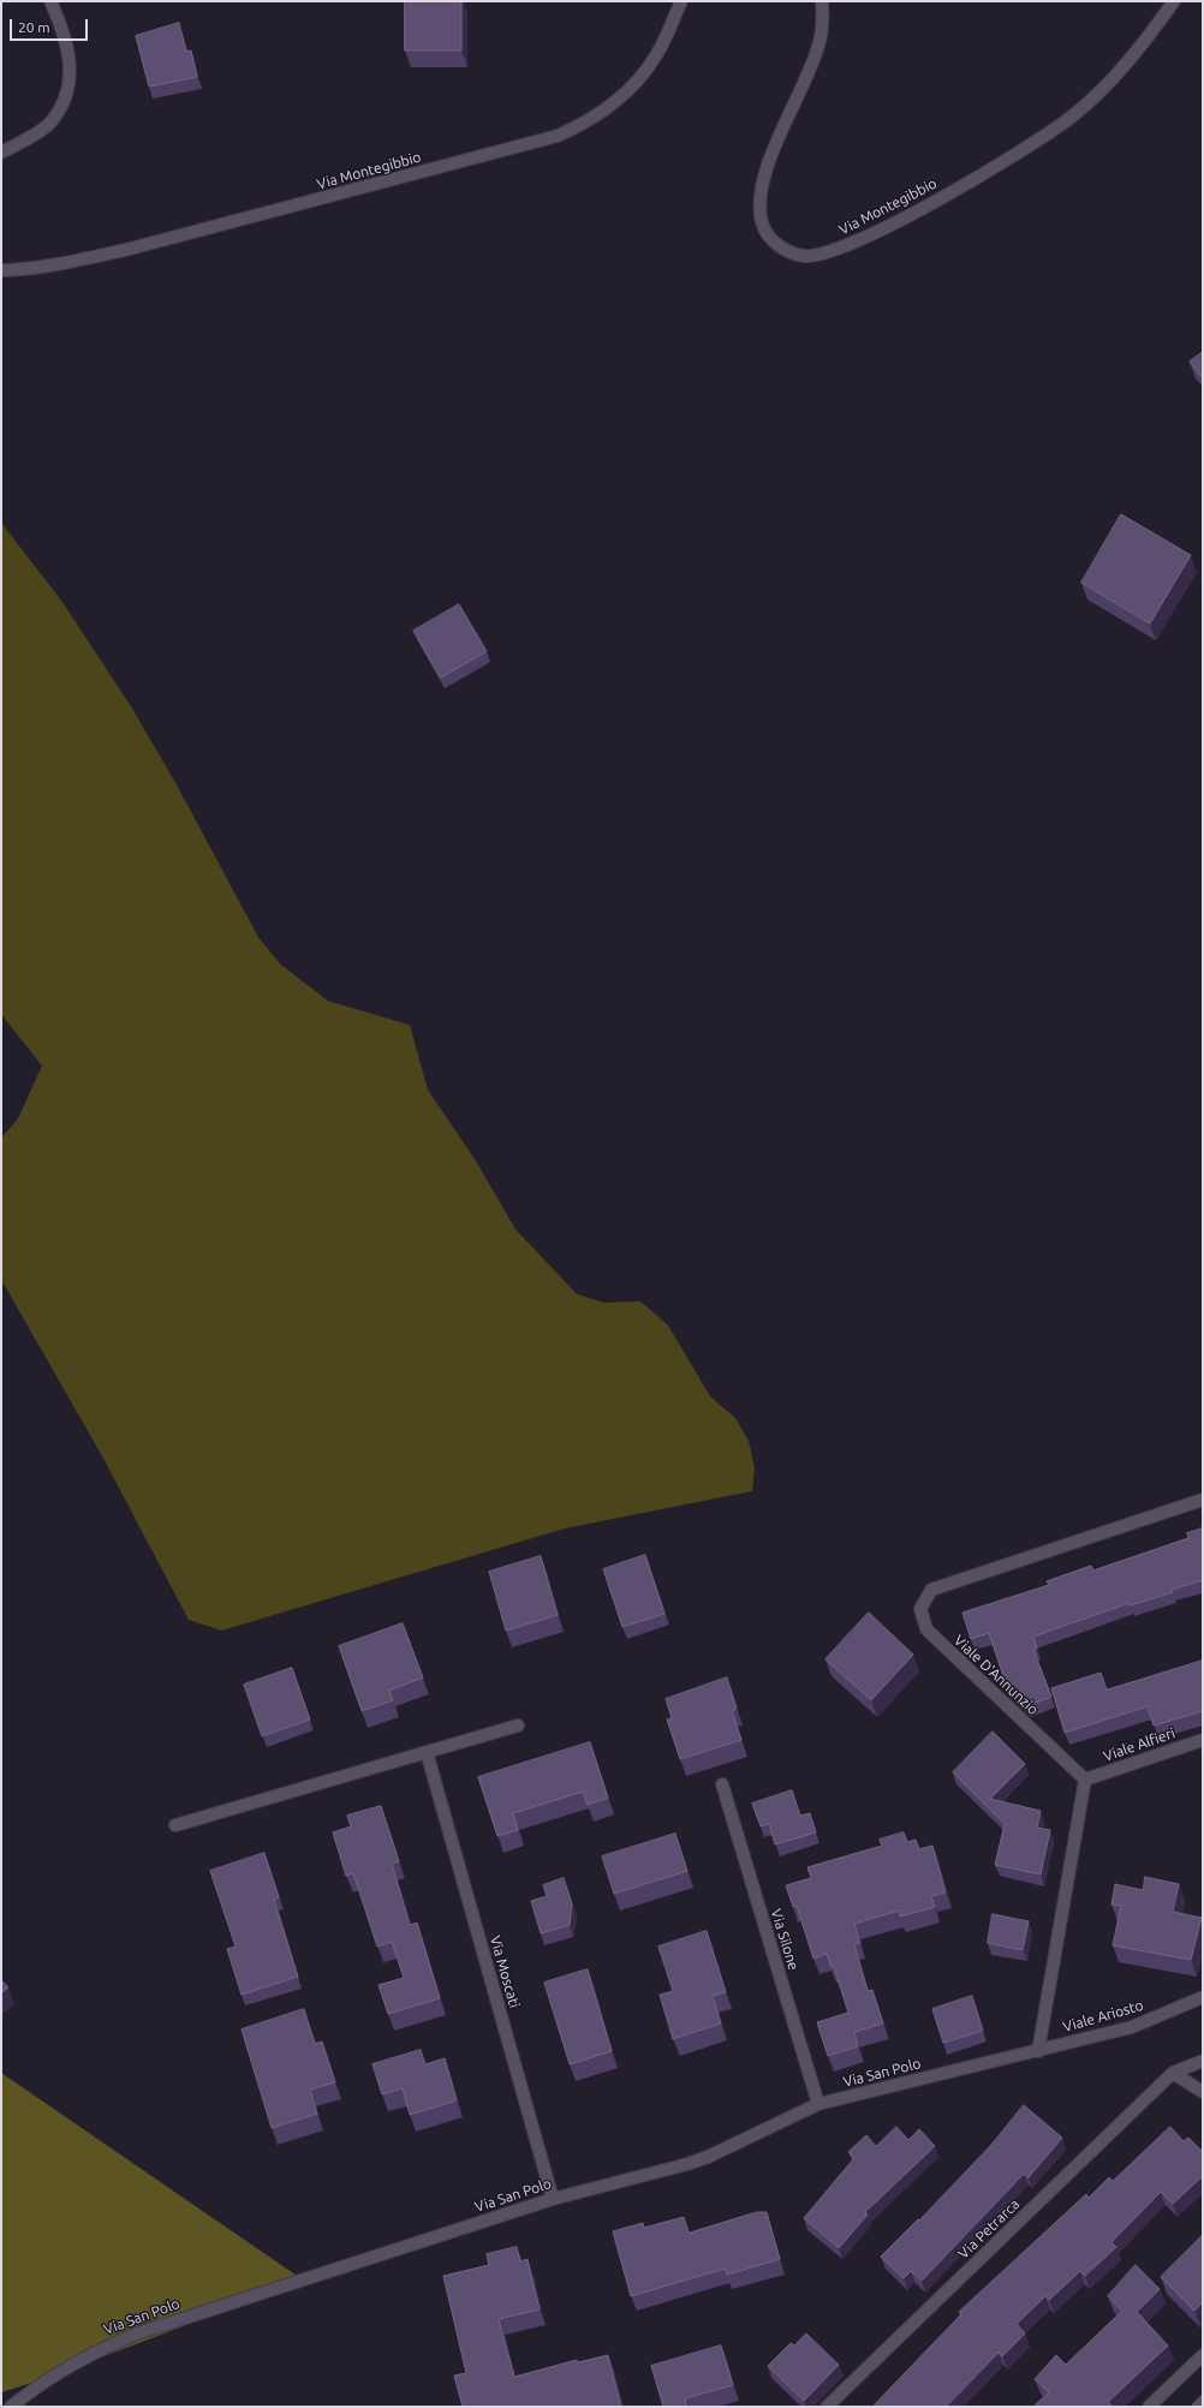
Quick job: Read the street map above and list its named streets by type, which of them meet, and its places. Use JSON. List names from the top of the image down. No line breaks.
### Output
{"streets":{"street":["Via Montegibbio","Viale D'Annunzio","Viale Alfieri","Via Silone","Via Moscati","Viale Ariosto","Via San Polo","Via Petrarca"]},"crossings":[["Viale D'Annunzio","Viale Alfieri"],["Via Silone","Via San Polo"],["Via Moscati","Via San Polo"],["Viale Ariosto","Via San Polo"]],"scale_bar":"20 m"}
